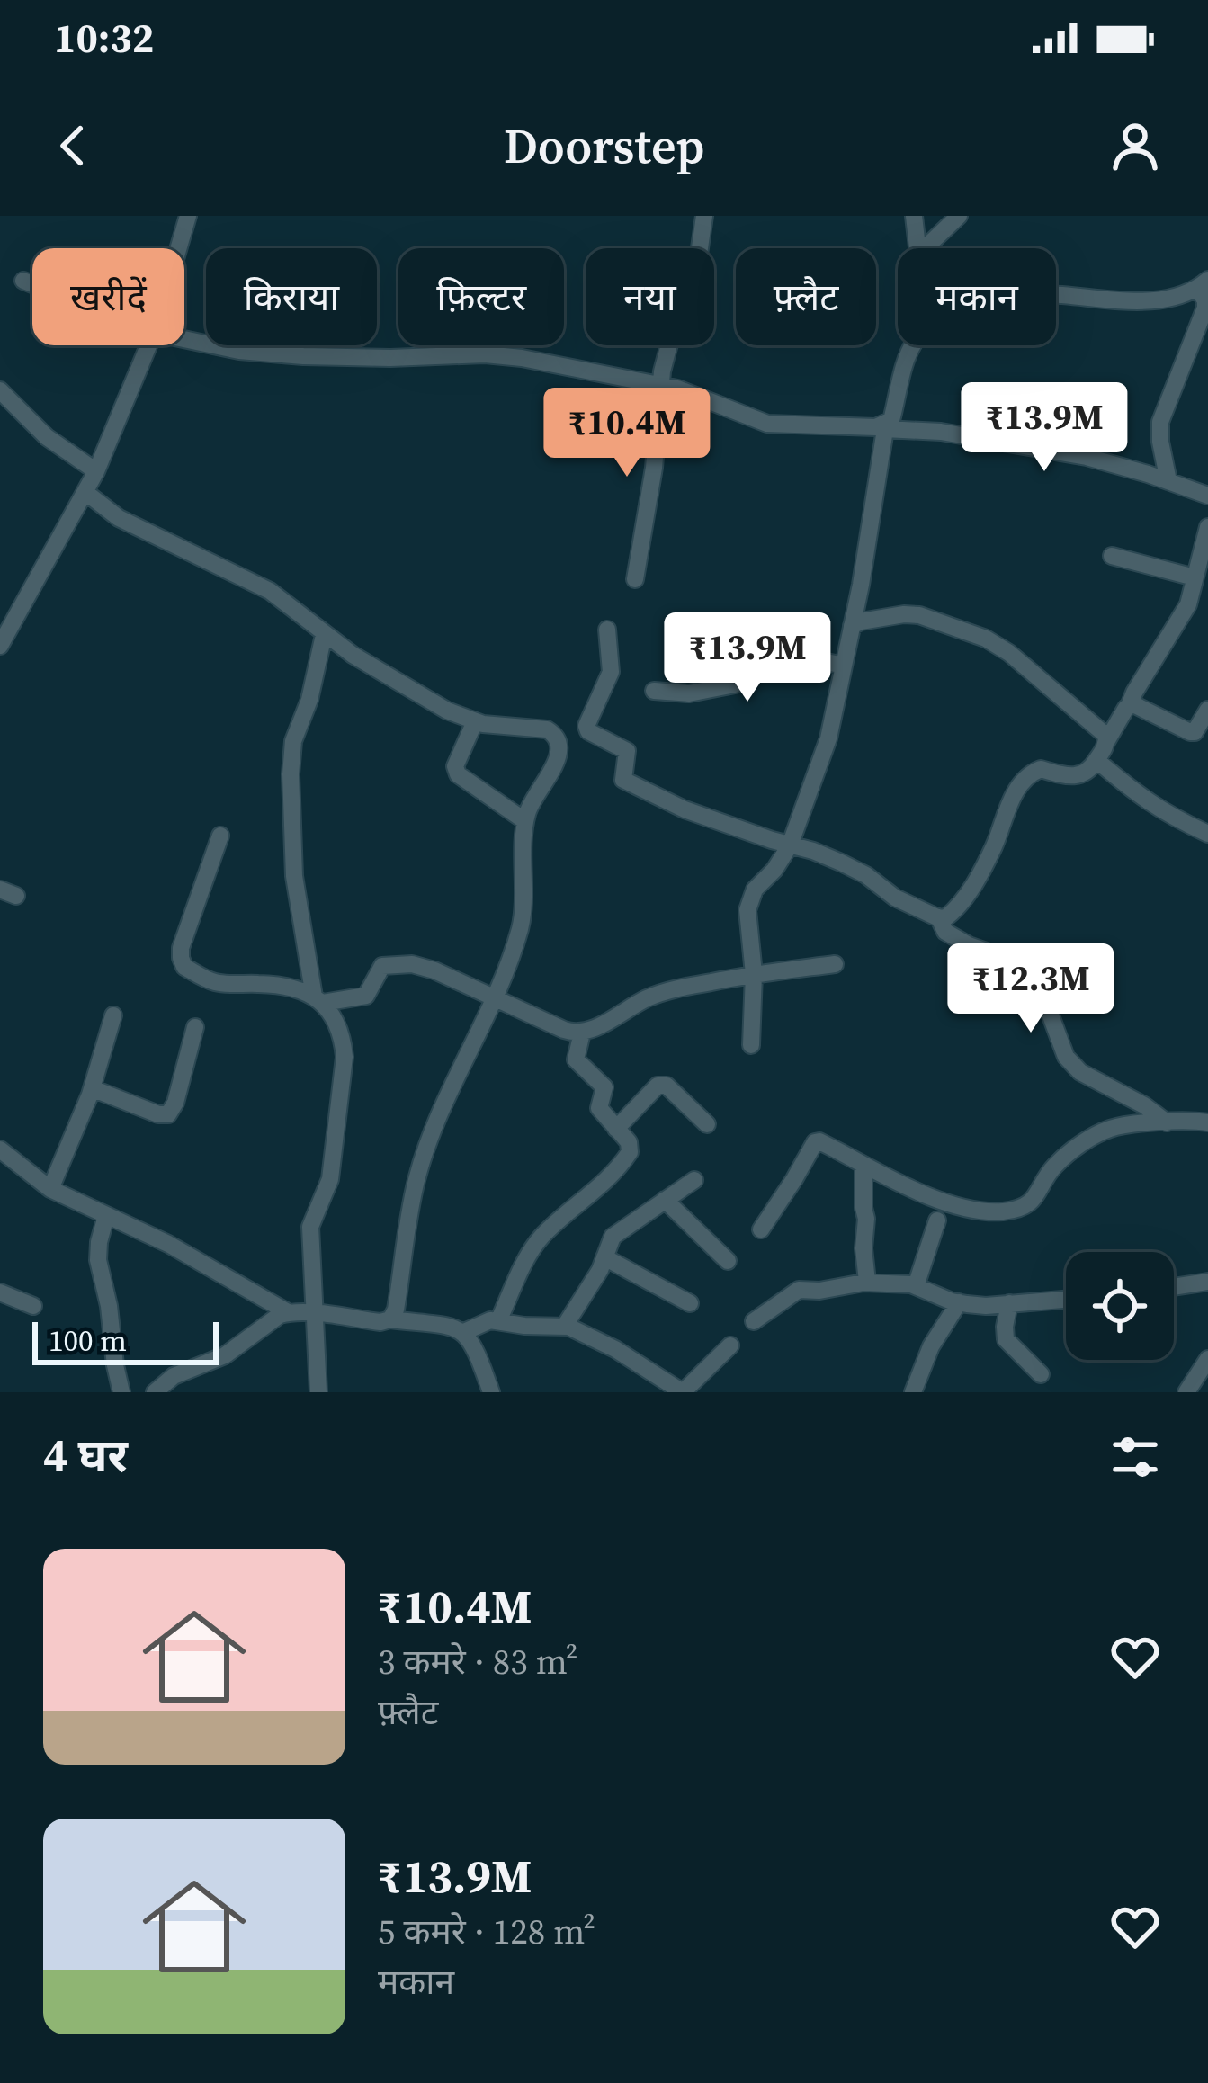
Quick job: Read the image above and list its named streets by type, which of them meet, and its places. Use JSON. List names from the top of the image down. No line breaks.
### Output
{"scale_bar":"100 m","page":{"status":"10:32","header":"Doorstep","chip":["खरीदें","किराया","फ़िल्टर","नया","फ़्लैट","मकान"],"price":["₹13.9M","₹10.4M","₹13.9M","₹12.3M"],"scale":"100 m","heading":"4 घर","list":[{"name":"₹10.4M","note":"3 कमरे · 83 m² · फ़्लैट"},{"name":"₹13.9M","note":"5 कमरे · 128 m² · मकान"}]}}
